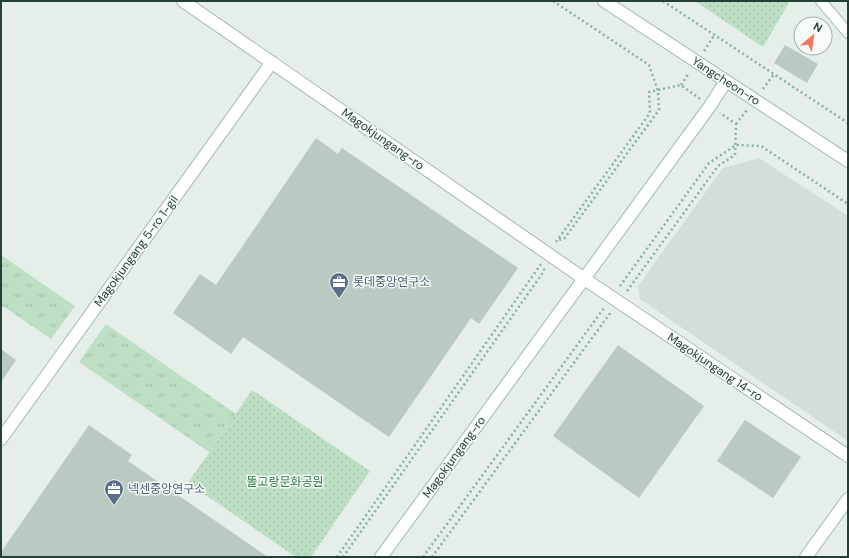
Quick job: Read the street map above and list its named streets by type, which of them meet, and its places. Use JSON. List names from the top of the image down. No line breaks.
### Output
{"streets":{"street":["Yangcheon-ro","Magokjungang-ro","Magokjungang 5-ro 1-gil","Magokjungang 14-ro"]},"crossings":[["Yangcheon-ro","Magokjungang-ro"],["Magokjungang-ro","Magokjungang 5-ro 1-gil"],["Magokjungang-ro","Magokjungang 14-ro"]],"parks":["똘고랑문화공원"],"places":{"office":["롯데중앙연구소","넥센중앙연구소"]},"north":"top right"}
